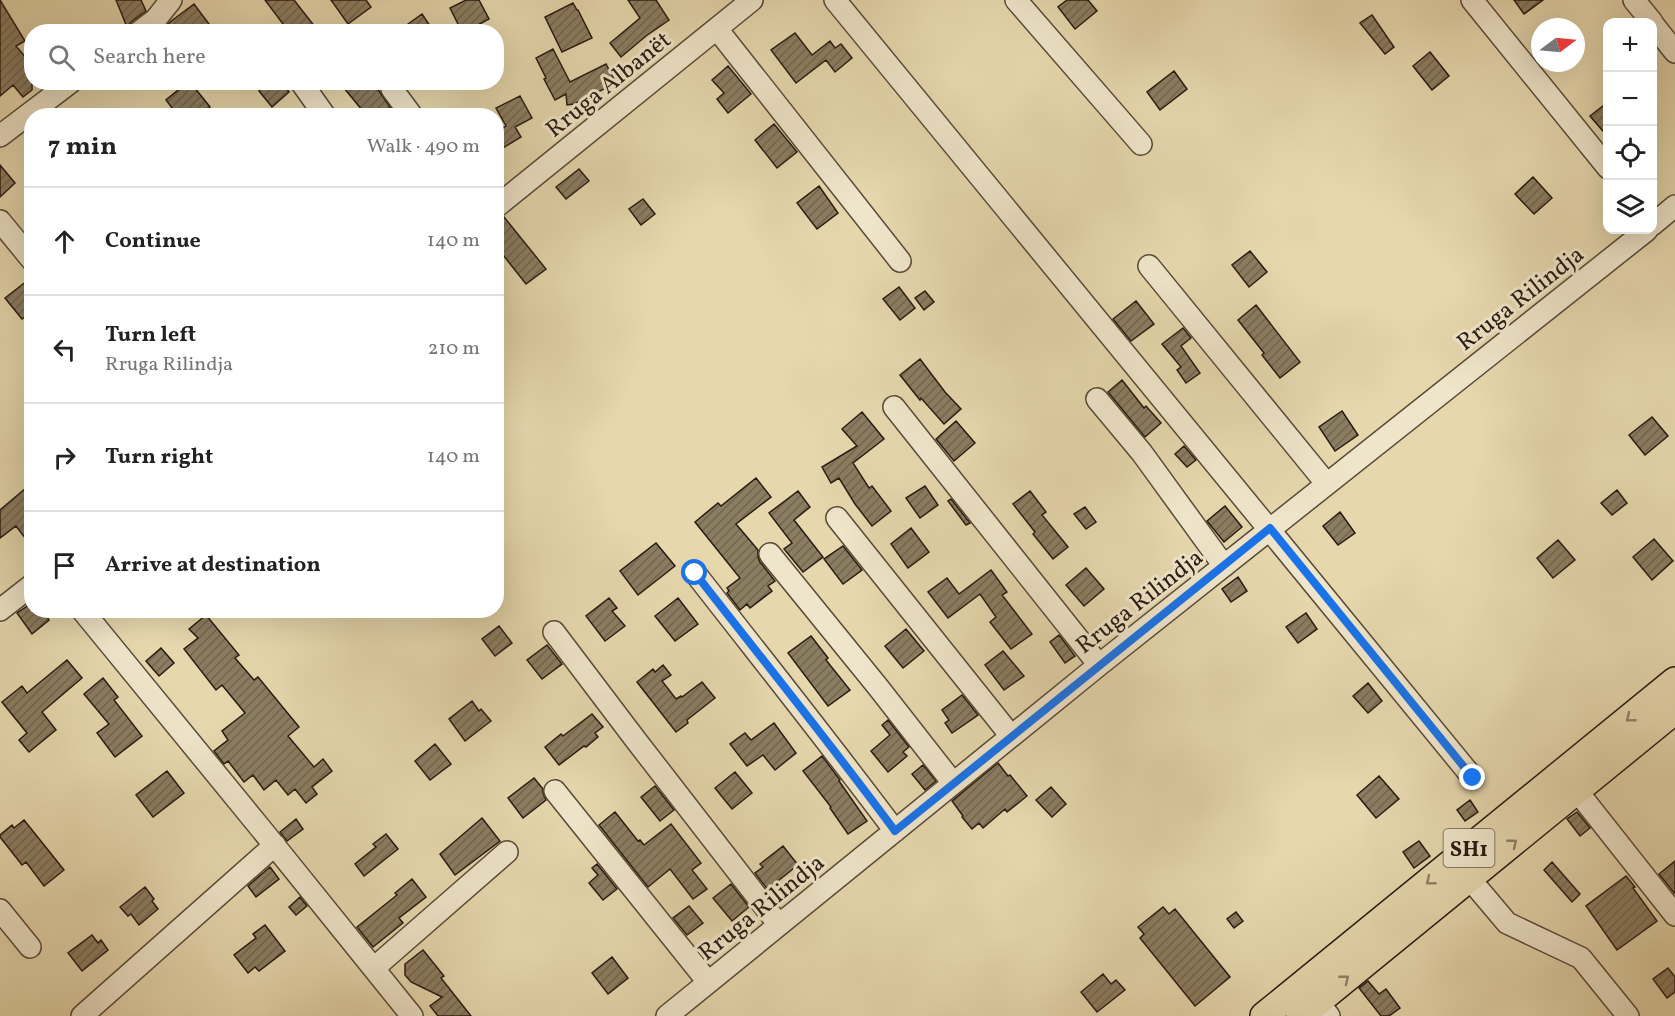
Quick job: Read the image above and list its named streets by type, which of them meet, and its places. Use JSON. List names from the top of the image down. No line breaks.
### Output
{"streets":{"main road":["SH1"],"street":["Rruga Albanët","Rruga Rilindja"]},"north":"right","page":{"map_buttons":["+","−"],"search":"Search here","heading":["7 min","Walk · 490 m"],"list":[["Continue","140 m"],["Turn left","Rruga Rilindja","210 m"],["Turn right","140 m"],"Arrive at destination"]}}
